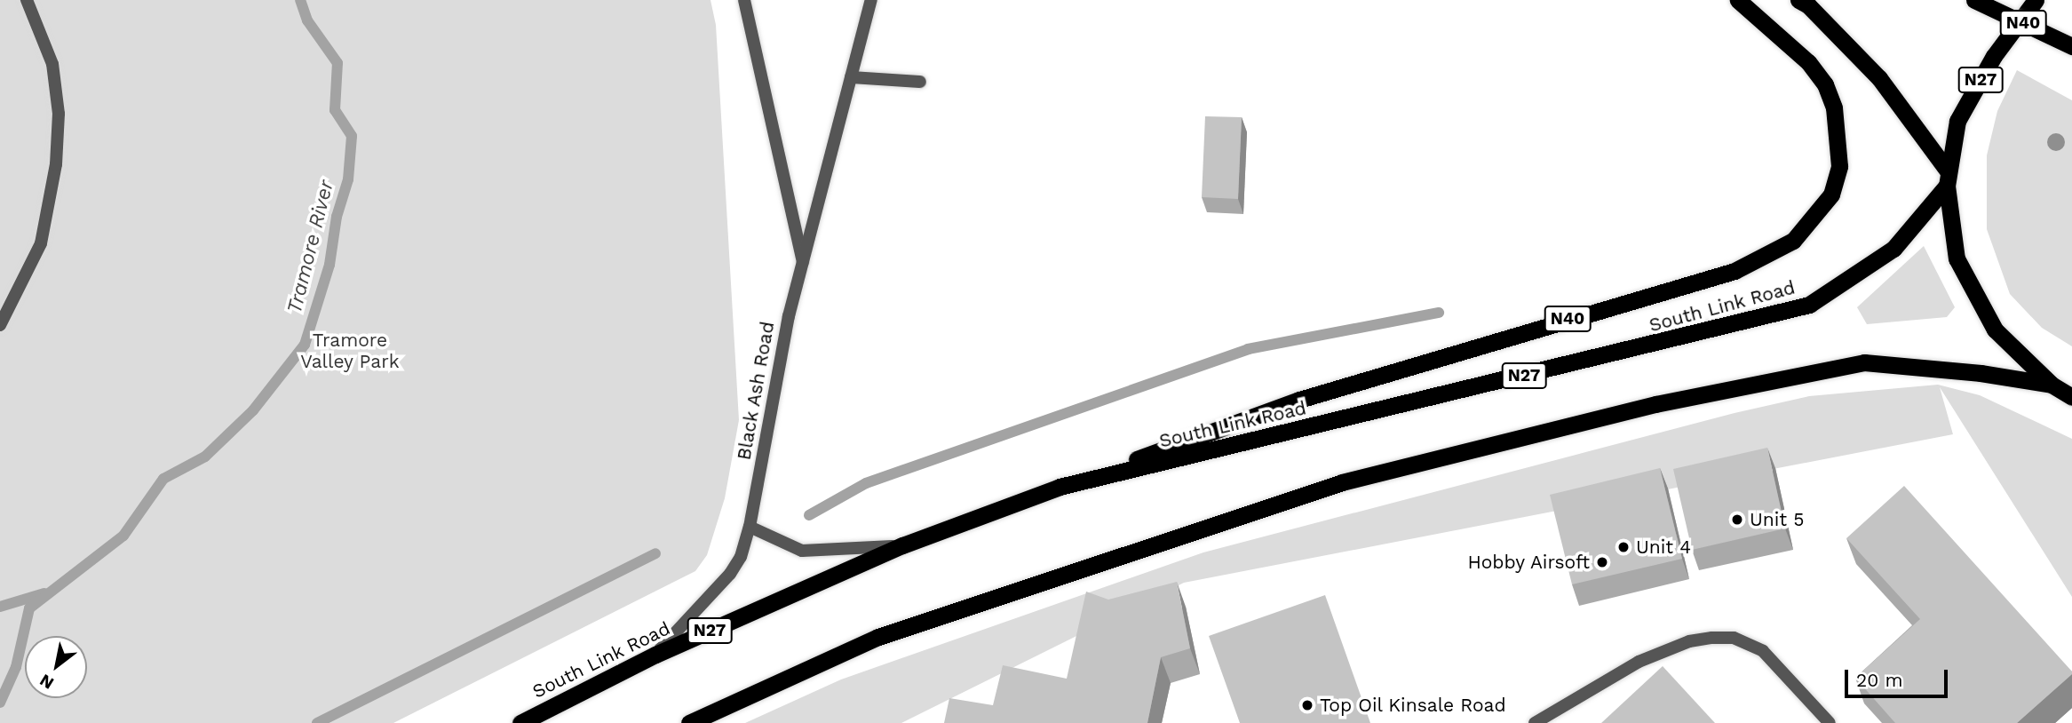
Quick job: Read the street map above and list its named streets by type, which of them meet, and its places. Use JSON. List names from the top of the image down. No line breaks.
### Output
{"streets":{"highway":["N40","N27","South Link Road"],"street":["Black Ash Road"]},"crossings":[["N40","South Link Road"],["N27","South Link Road"],["South Link Road","Black Ash Road"]],"water":["Tramore River"],"parks":["Tramore Valley Park"],"places":["Unit 5","Unit 4","Hobby Airsoft","Top Oil Kinsale Road"],"scale_bar":"20 m","north":"bottom left"}
